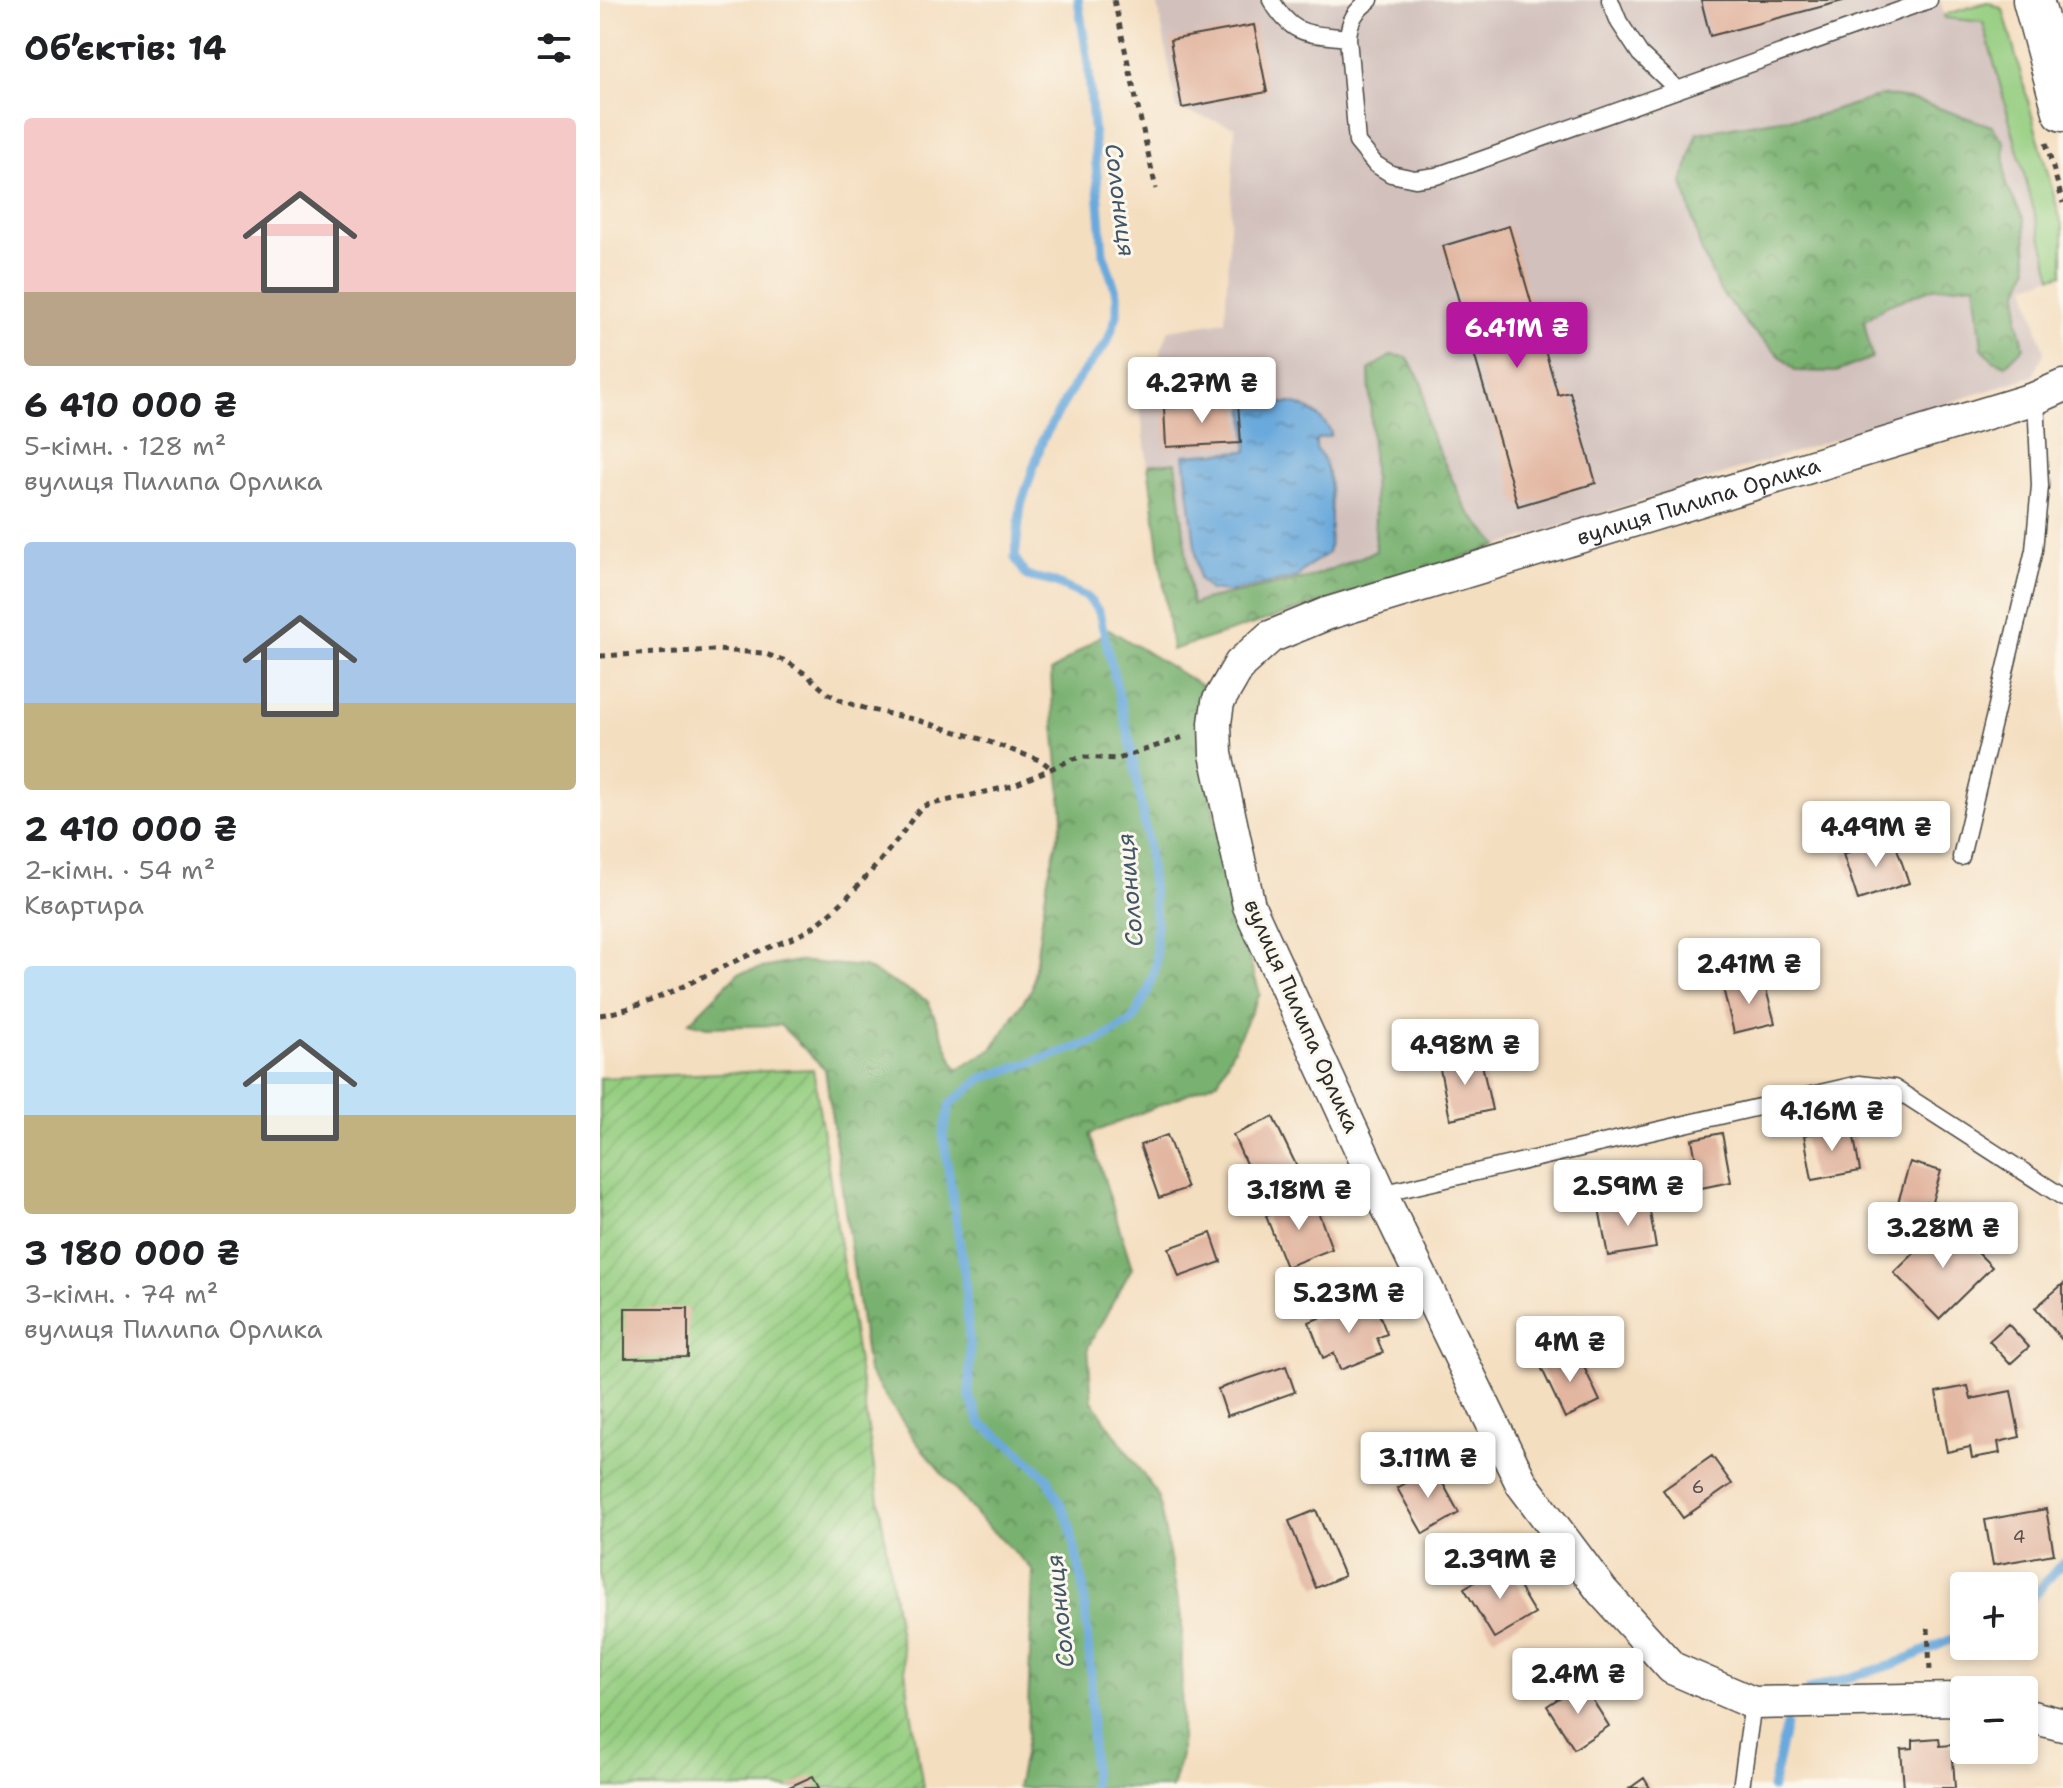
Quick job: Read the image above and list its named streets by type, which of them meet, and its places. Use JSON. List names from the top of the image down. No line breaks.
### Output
{"streets":{"street":["вулиця Пилипа Орлика"]},"water":["Солониця"],"house_numbers":["6","4"],"page":{"heading":"Об’єктів: 14","list":[{"name":"6 410 000 ₴","note":"5-кімн. · 128 m² · вулиця Пилипа Орлика"},{"name":"2 410 000 ₴","note":"2-кімн. · 54 m² · Квартира"},{"name":"3 180 000 ₴","note":"3-кімн. · 74 m² · вулиця Пилипа Орлика"}],"price":["6.41M ₴","4.27M ₴","4.49M ₴","2.41M ₴","4.98M ₴","4.16M ₴","2.59M ₴","3.18M ₴","3.28M ₴","5.23M ₴","4M ₴","3.11M ₴","2.39M ₴","2.4M ₴"],"map_buttons":["+","−"]}}
